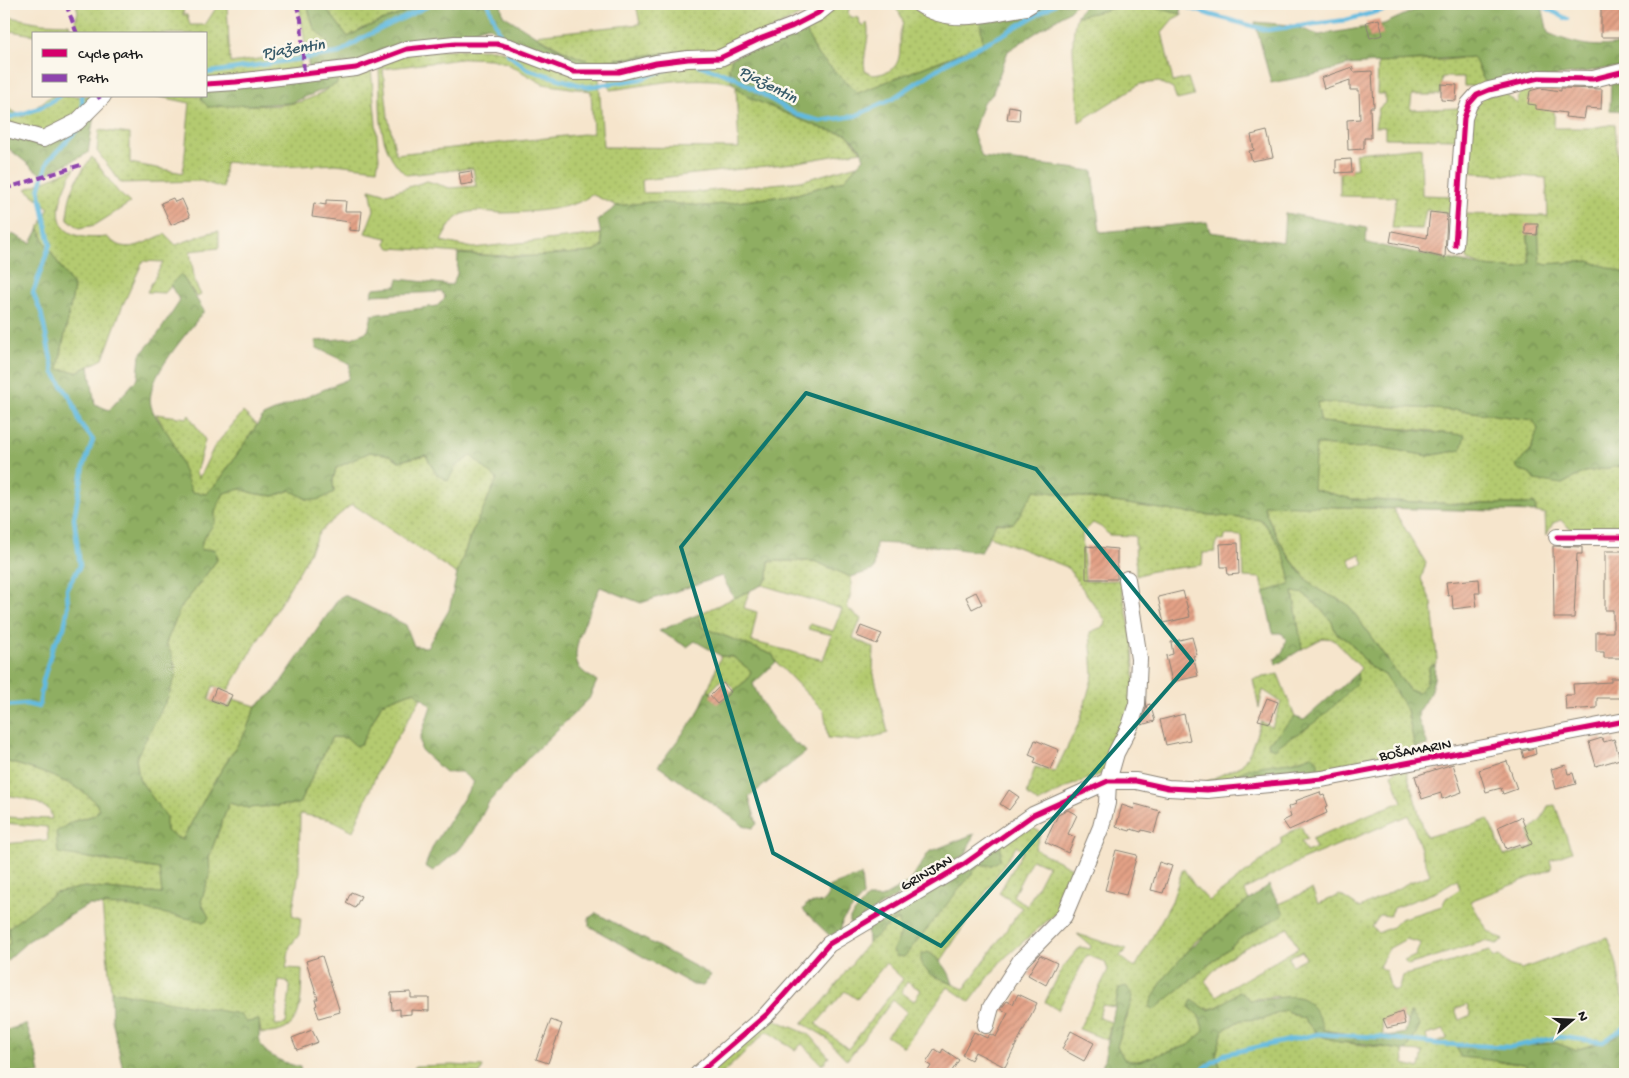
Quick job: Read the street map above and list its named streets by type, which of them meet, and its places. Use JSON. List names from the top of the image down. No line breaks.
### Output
{"streets":{"street":["BOŠAMARIN","GRINJAN"]},"crossings":[["BOŠAMARIN","GRINJAN"]],"water":["Pjažentin"],"legend":["Cycle path","Path"],"north":"right"}
